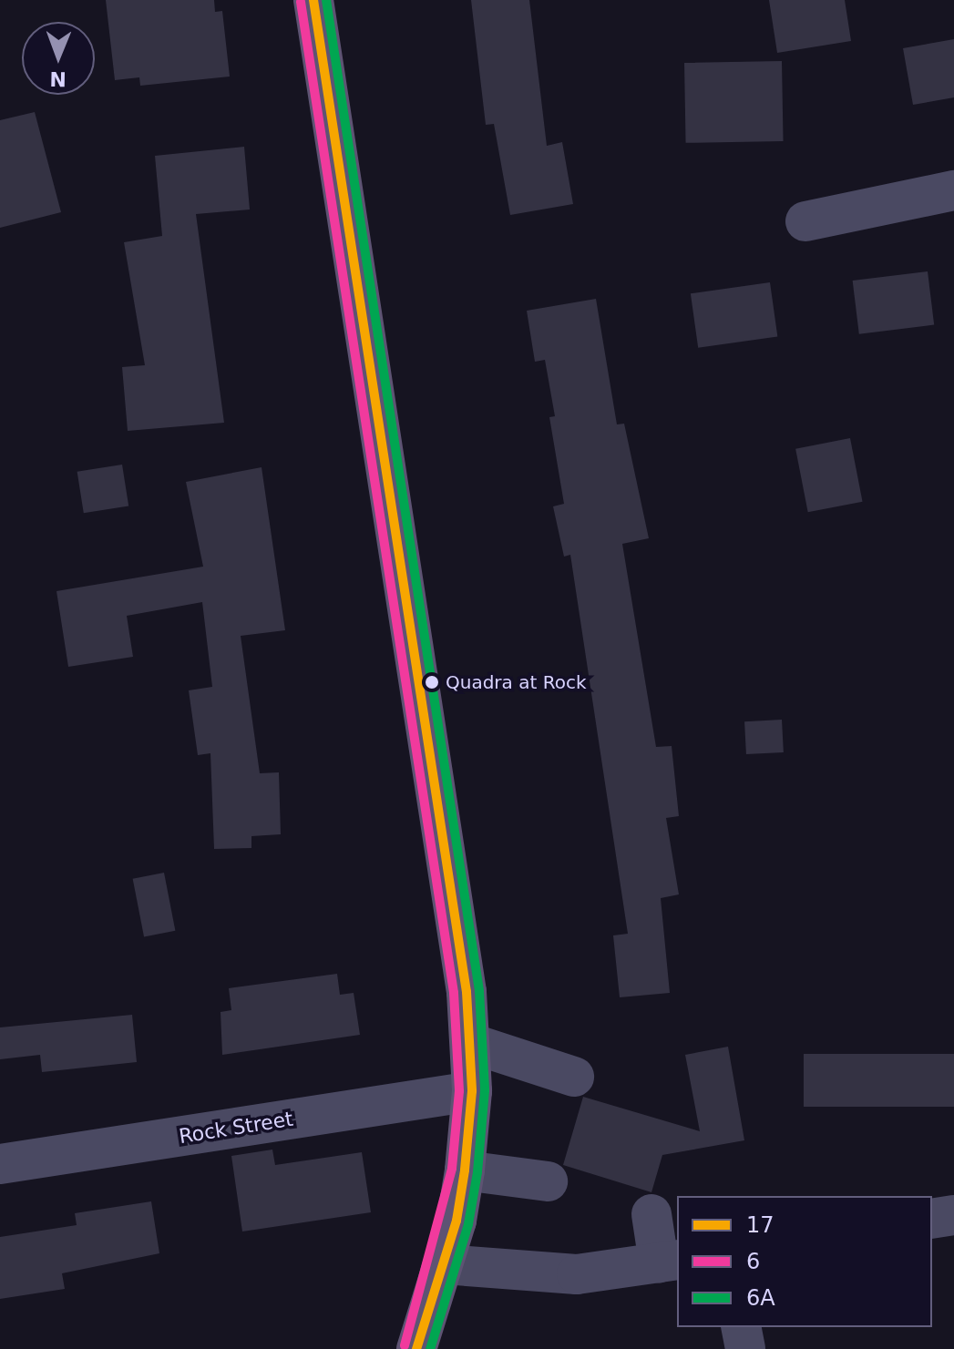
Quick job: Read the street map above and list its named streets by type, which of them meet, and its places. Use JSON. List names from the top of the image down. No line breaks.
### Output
{"streets":{"street":["Rock Street"]},"places":["Quadra at Rock"],"lines":["transit line 17","transit line 6A","transit line 6"],"legend":["17","6","6A"],"north":"bottom"}
